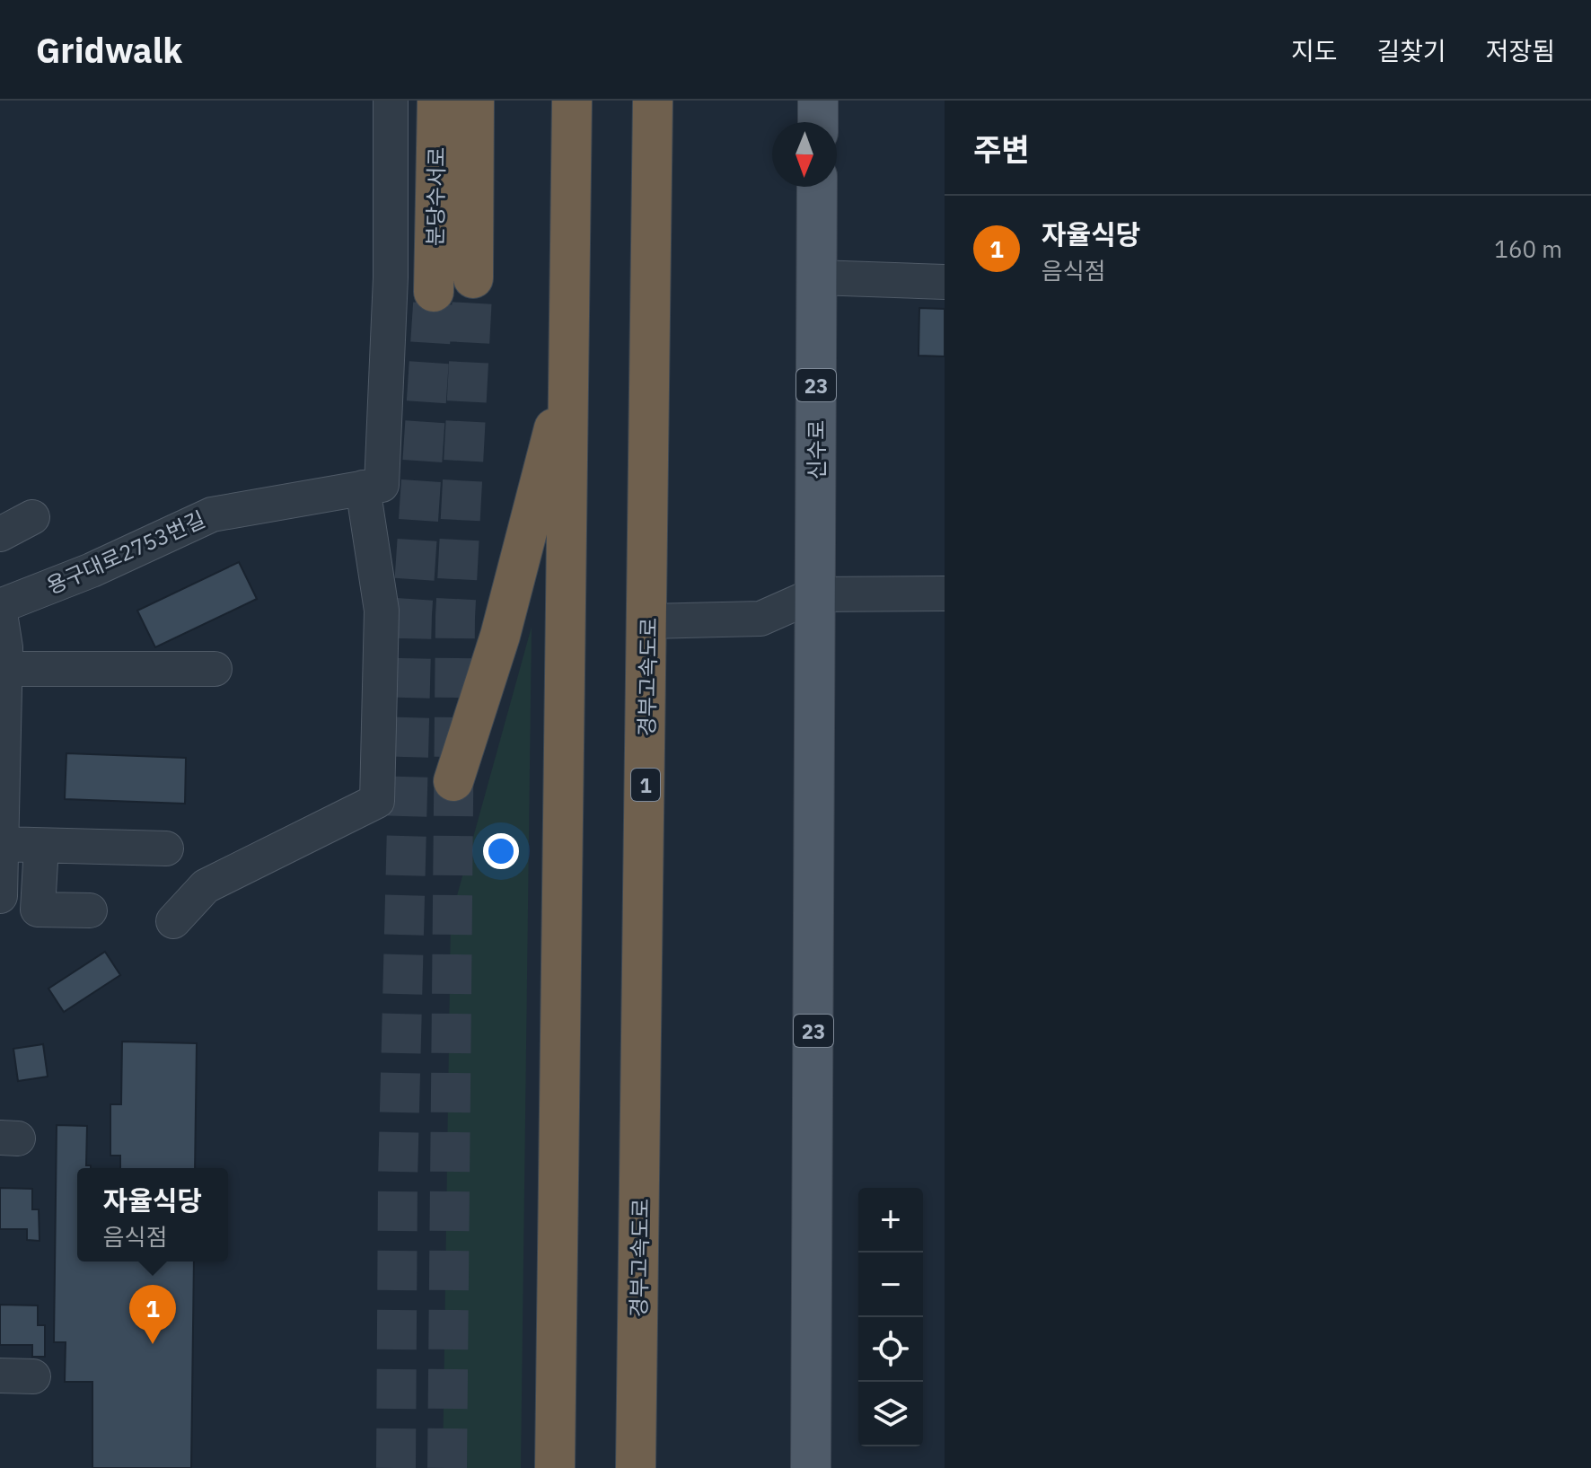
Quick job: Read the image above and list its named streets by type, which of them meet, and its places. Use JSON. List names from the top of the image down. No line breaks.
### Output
{"streets":{"highway":["분당수서로","경부고속도로","1"],"main road":["23","신수로"],"street":["용구대로2753번길"]},"crossings":[["23","신수로"]],"north":"bottom","page":{"header":"Gridwalk","nav":["지도","길찾기","저장됨"],"heading":"주변","list":[{"mark":"1","name":"자율식당","note":"음식점","value":"160 m"}],"popup":["자율식당","음식점"],"map_buttons":["+","−"],"pins":"1"}}
